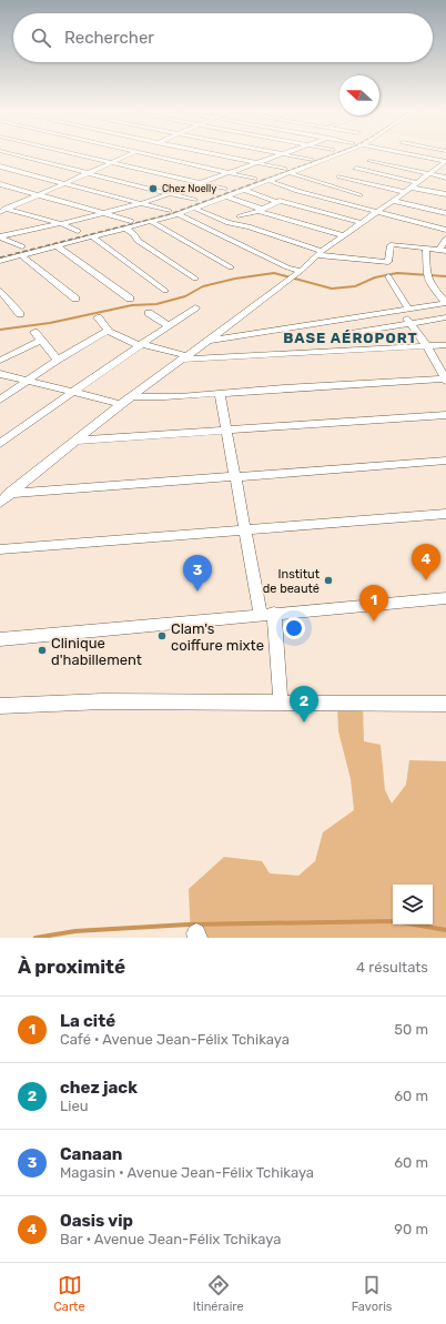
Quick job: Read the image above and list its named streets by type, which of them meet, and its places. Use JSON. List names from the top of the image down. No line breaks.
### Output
{"districts":["BASE AÉROPORT"],"places":["Chez Noelly","Institut de beauté","Clam's coiffure mixte","Clinique d'habillement"],"north":"left","page":{"search":"Rechercher","pins":["4","3","1","2"],"heading":["À proximité","4 résultats"],"list":[{"mark":"1","name":"La cité","note":"Café · Avenue Jean-Félix Tchikaya","value":"50 m"},{"mark":"2","name":"chez jack","note":"Lieu","value":"60 m"},{"mark":"3","name":"Canaan","note":"Magasin · Avenue Jean-Félix Tchikaya","value":"60 m"},{"mark":"4","name":"Oasis vip","note":"Bar · Avenue Jean-Félix Tchikaya","value":"90 m"}],"nav":["Carte","Itinéraire","Favoris"]}}
